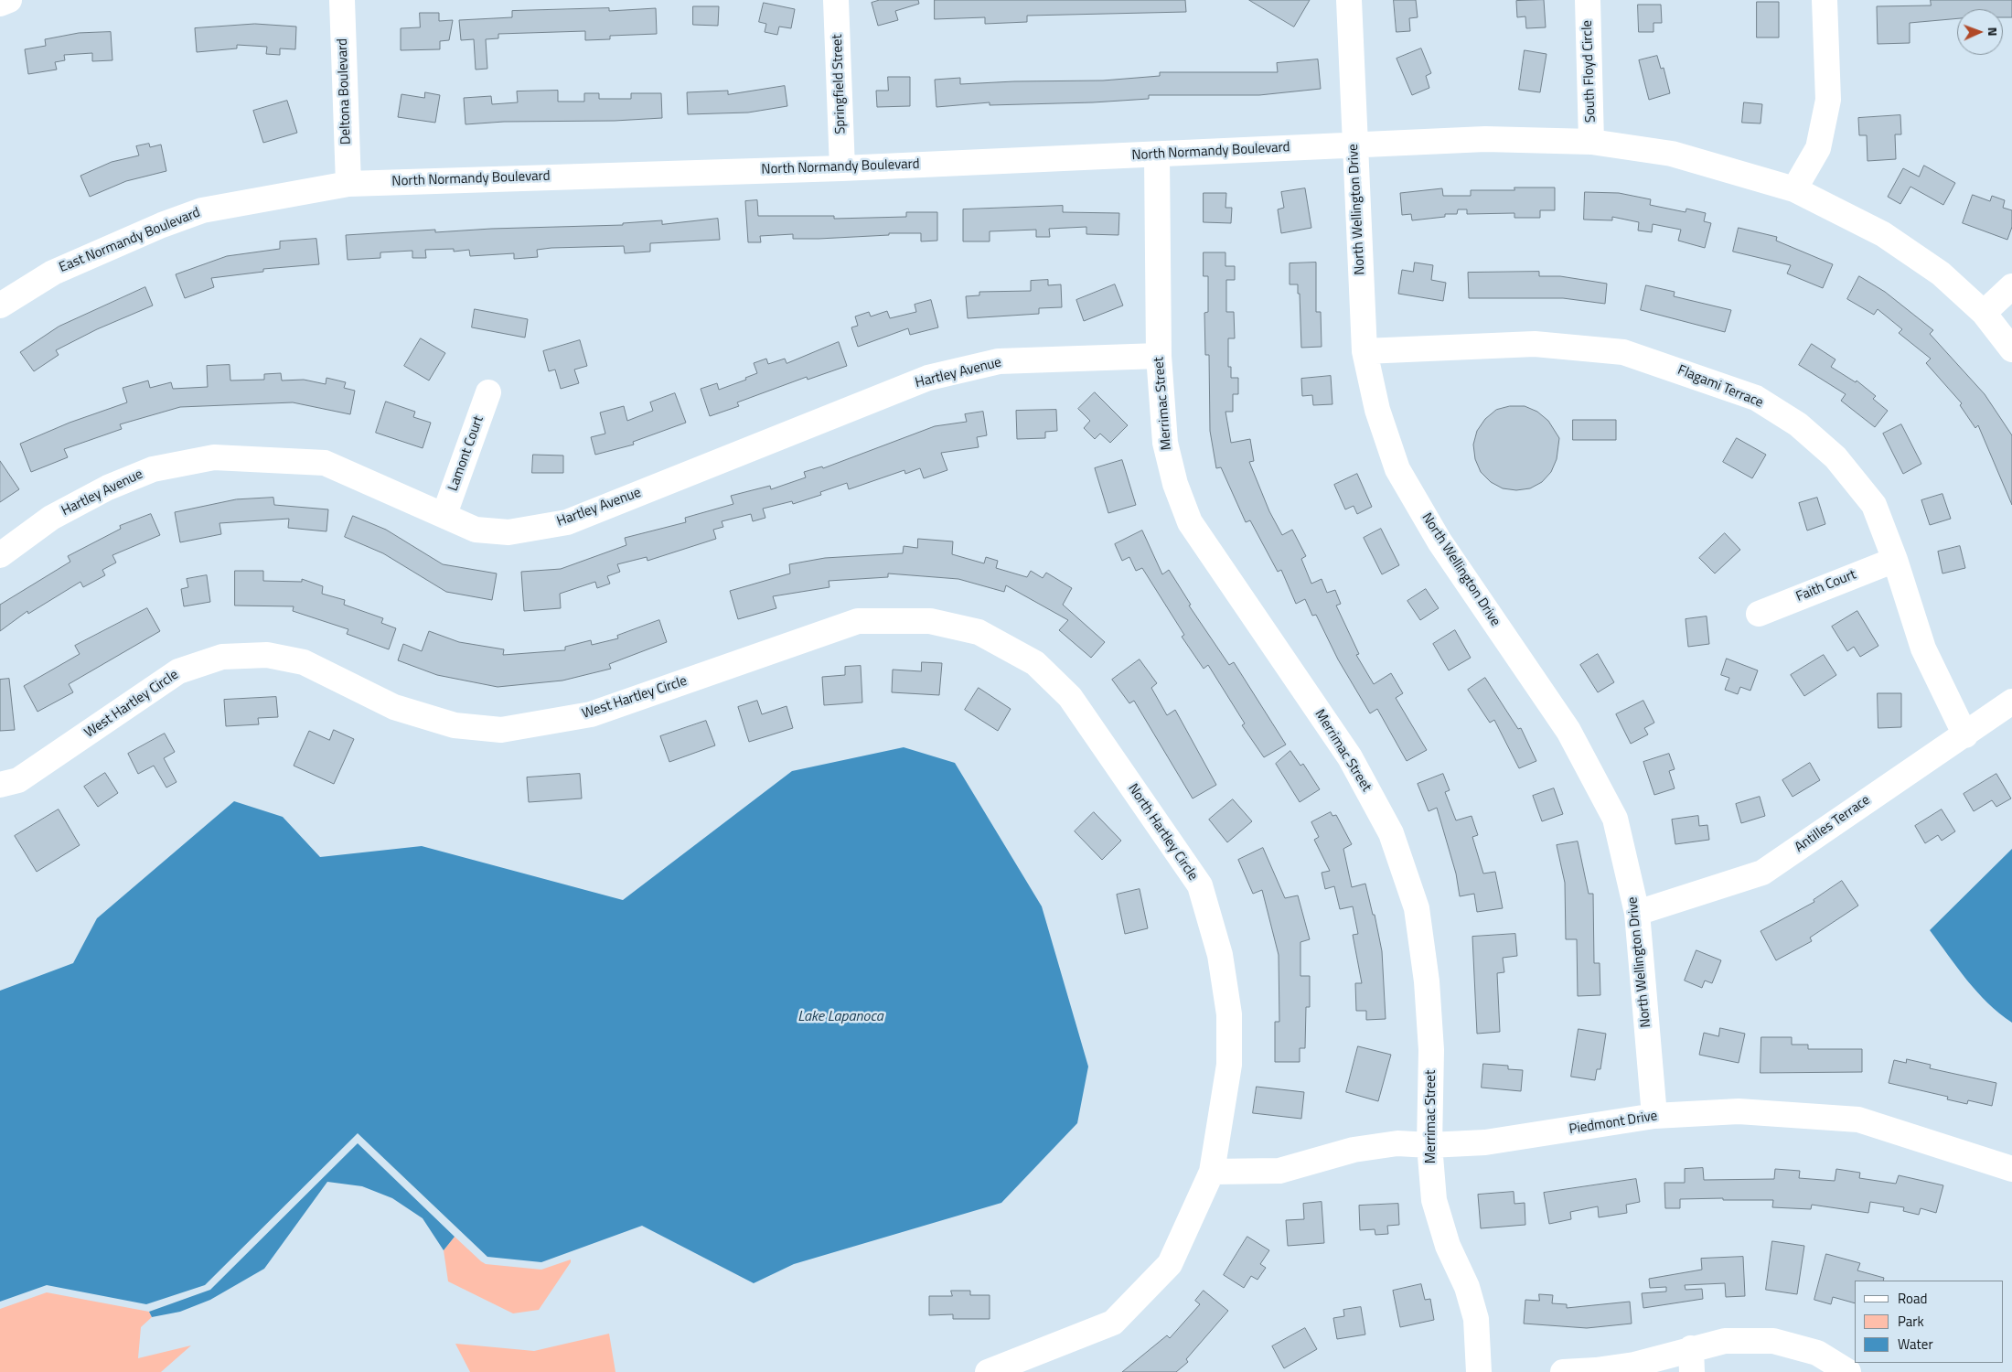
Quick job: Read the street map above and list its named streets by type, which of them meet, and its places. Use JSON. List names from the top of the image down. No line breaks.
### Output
{"streets":{"street":["South Floyd Circle","Springfield Street","Deltona Boulevard","North Normandy Boulevard","North Wellington Drive","East Normandy Boulevard","Hartley Avenue","Flagami Terrace","Merrimac Street","Lamont Court","Faith Court","West Hartley Circle","Antilles Terrace","North Hartley Circle","Piedmont Drive"]},"crossings":[["South Floyd Circle","North Normandy Boulevard"],["Springfield Street","North Normandy Boulevard"],["Deltona Boulevard","North Normandy Boulevard"],["Deltona Boulevard","East Normandy Boulevard"],["North Normandy Boulevard","North Wellington Drive"],["North Normandy Boulevard","East Normandy Boulevard"],["North Normandy Boulevard","Merrimac Street"],["North Wellington Drive","Flagami Terrace"],["North Wellington Drive","Antilles Terrace"],["North Wellington Drive","Piedmont Drive"],["Hartley Avenue","Merrimac Street"],["Hartley Avenue","Lamont Court"],["Flagami Terrace","Faith Court"],["Flagami Terrace","Antilles Terrace"],["Merrimac Street","Piedmont Drive"],["West Hartley Circle","North Hartley Circle"],["North Hartley Circle","Piedmont Drive"]],"water":["Lake Lapanoca"],"legend":["Road","Park","Water"],"north":"right"}
